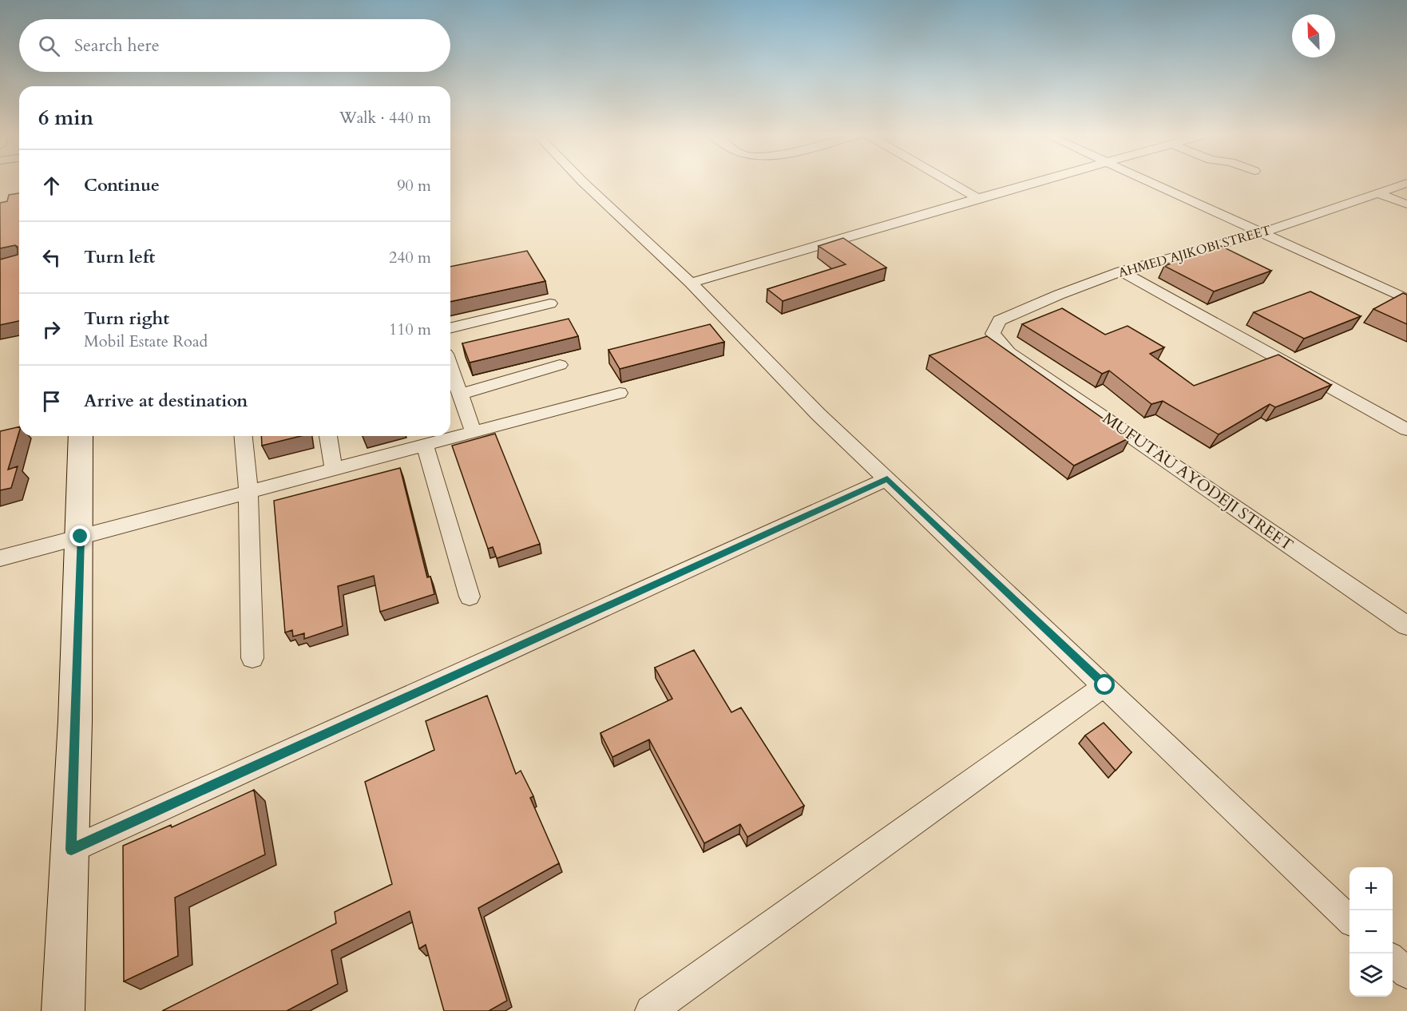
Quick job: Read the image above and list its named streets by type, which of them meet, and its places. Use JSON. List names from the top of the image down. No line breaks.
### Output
{"streets":{"street":["AHMED AJIKOBI STREET","MUFUTAU AYODEJI STREET"]},"crossings":[["AHMED AJIKOBI STREET","MUFUTAU AYODEJI STREET"]],"north":"top left","page":{"search":"Search here","heading":["6 min","Walk · 440 m"],"list":[["Continue","90 m"],["Turn left","240 m"],["Turn right","Mobil Estate Road","110 m"],"Arrive at destination"],"map_buttons":["+","−"]}}
